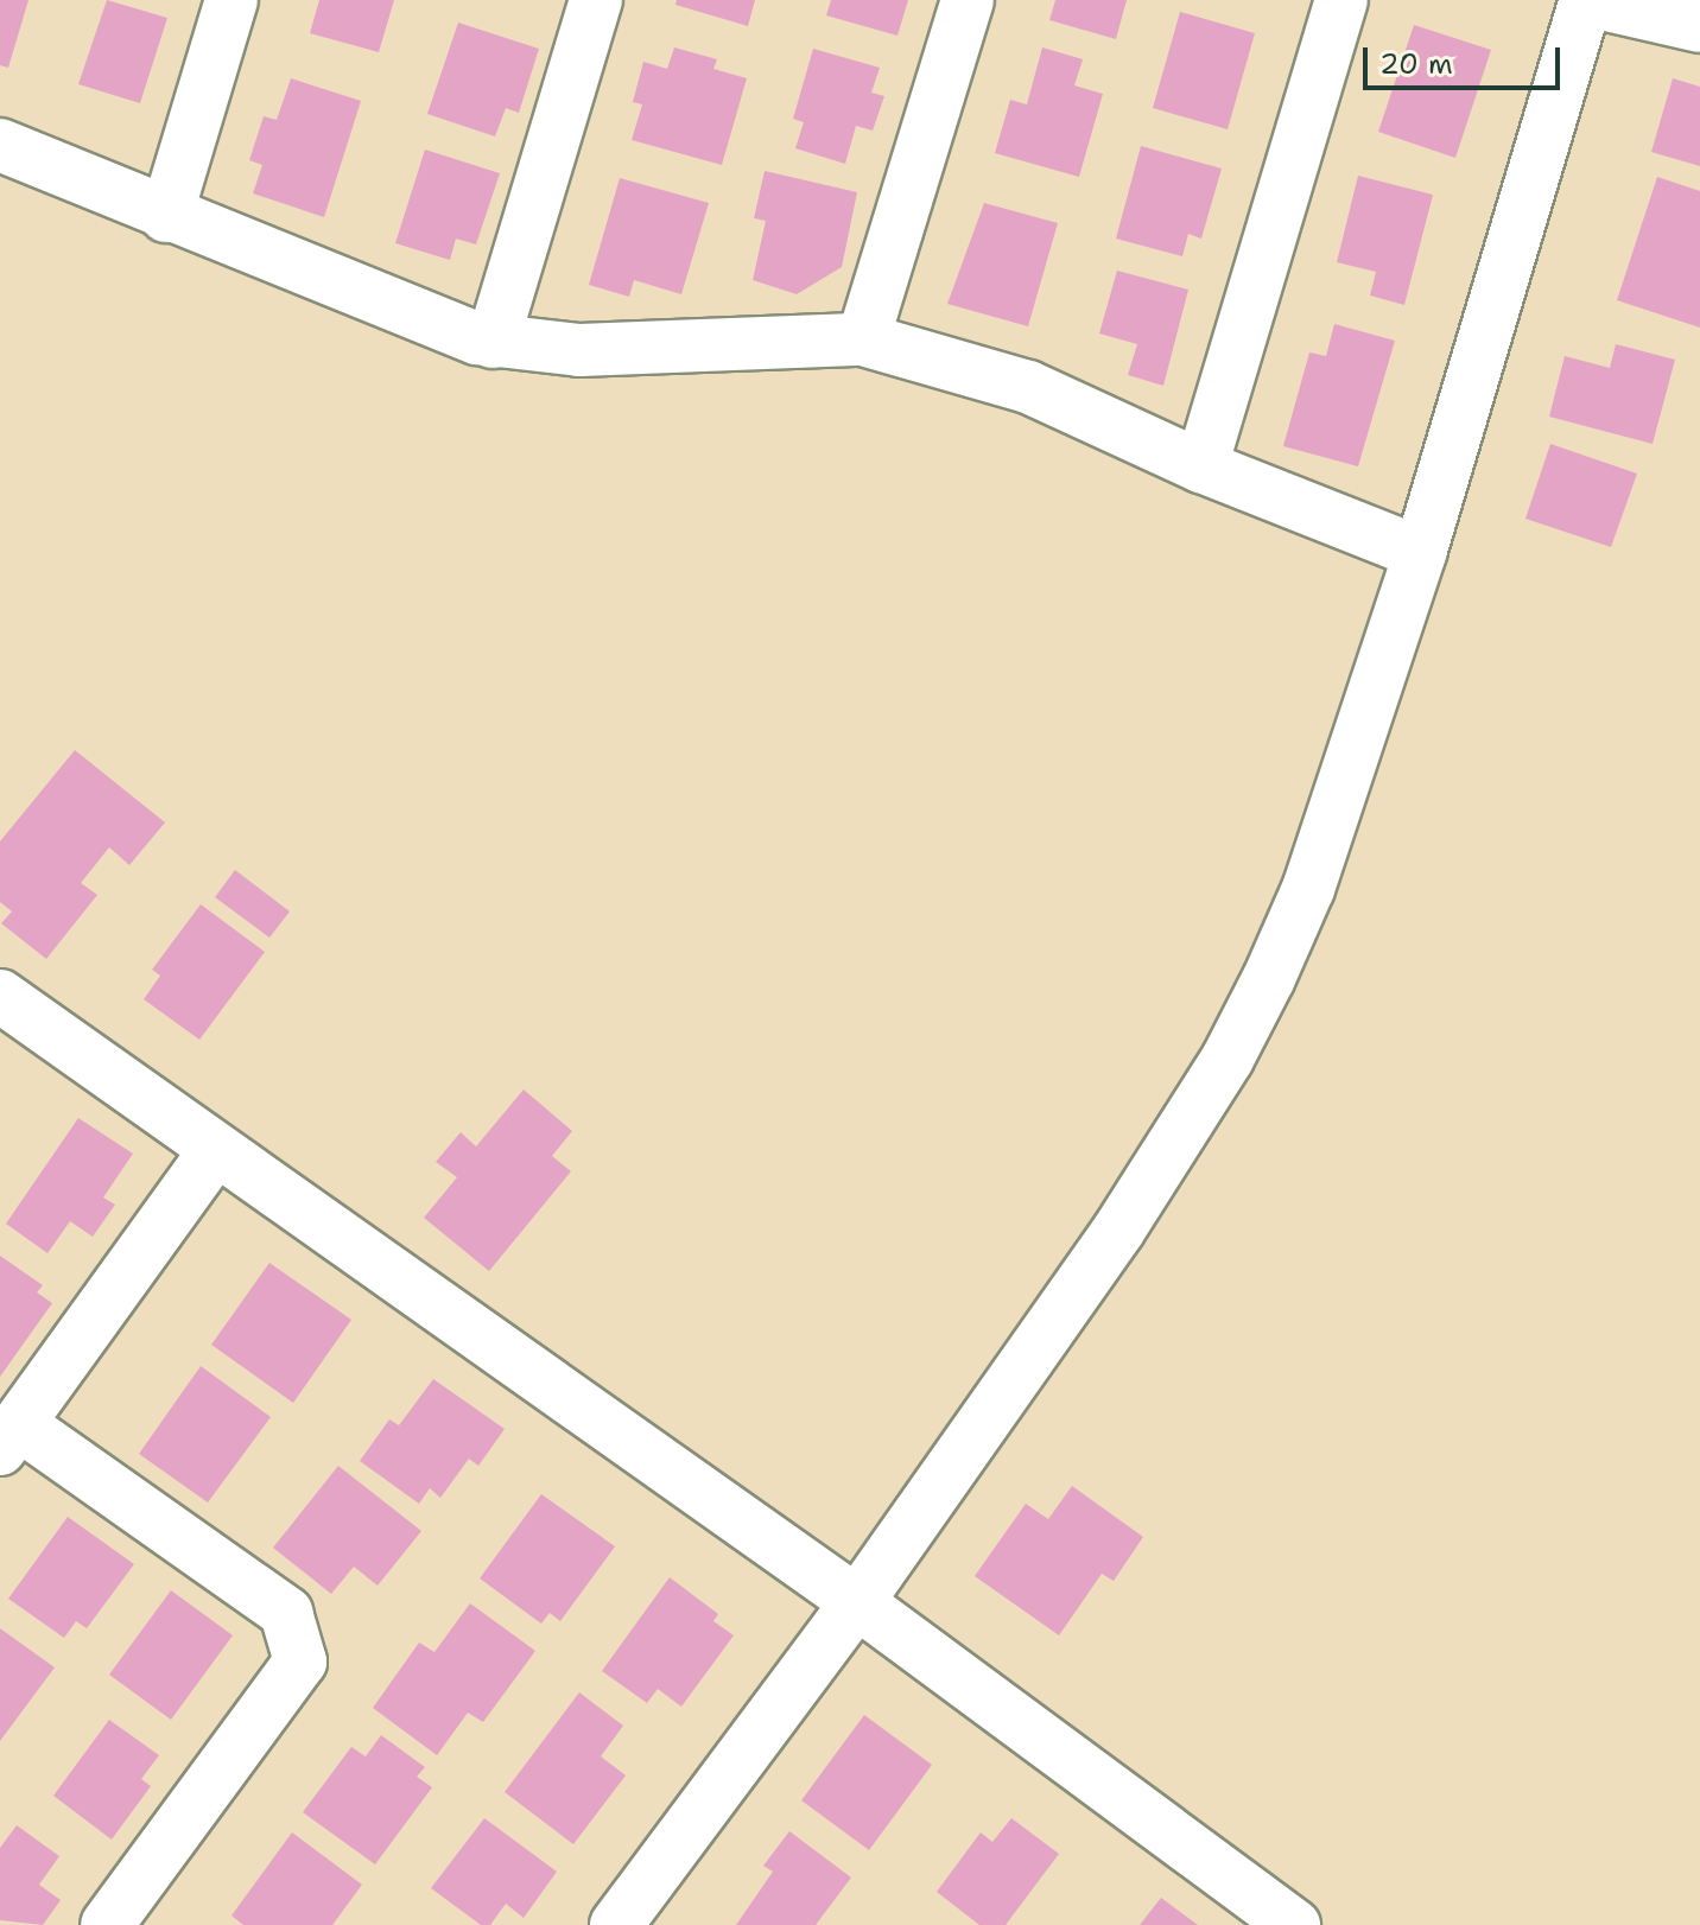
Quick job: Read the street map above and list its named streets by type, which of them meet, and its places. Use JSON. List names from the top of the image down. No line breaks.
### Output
{"scale_bar":"20 m"}
